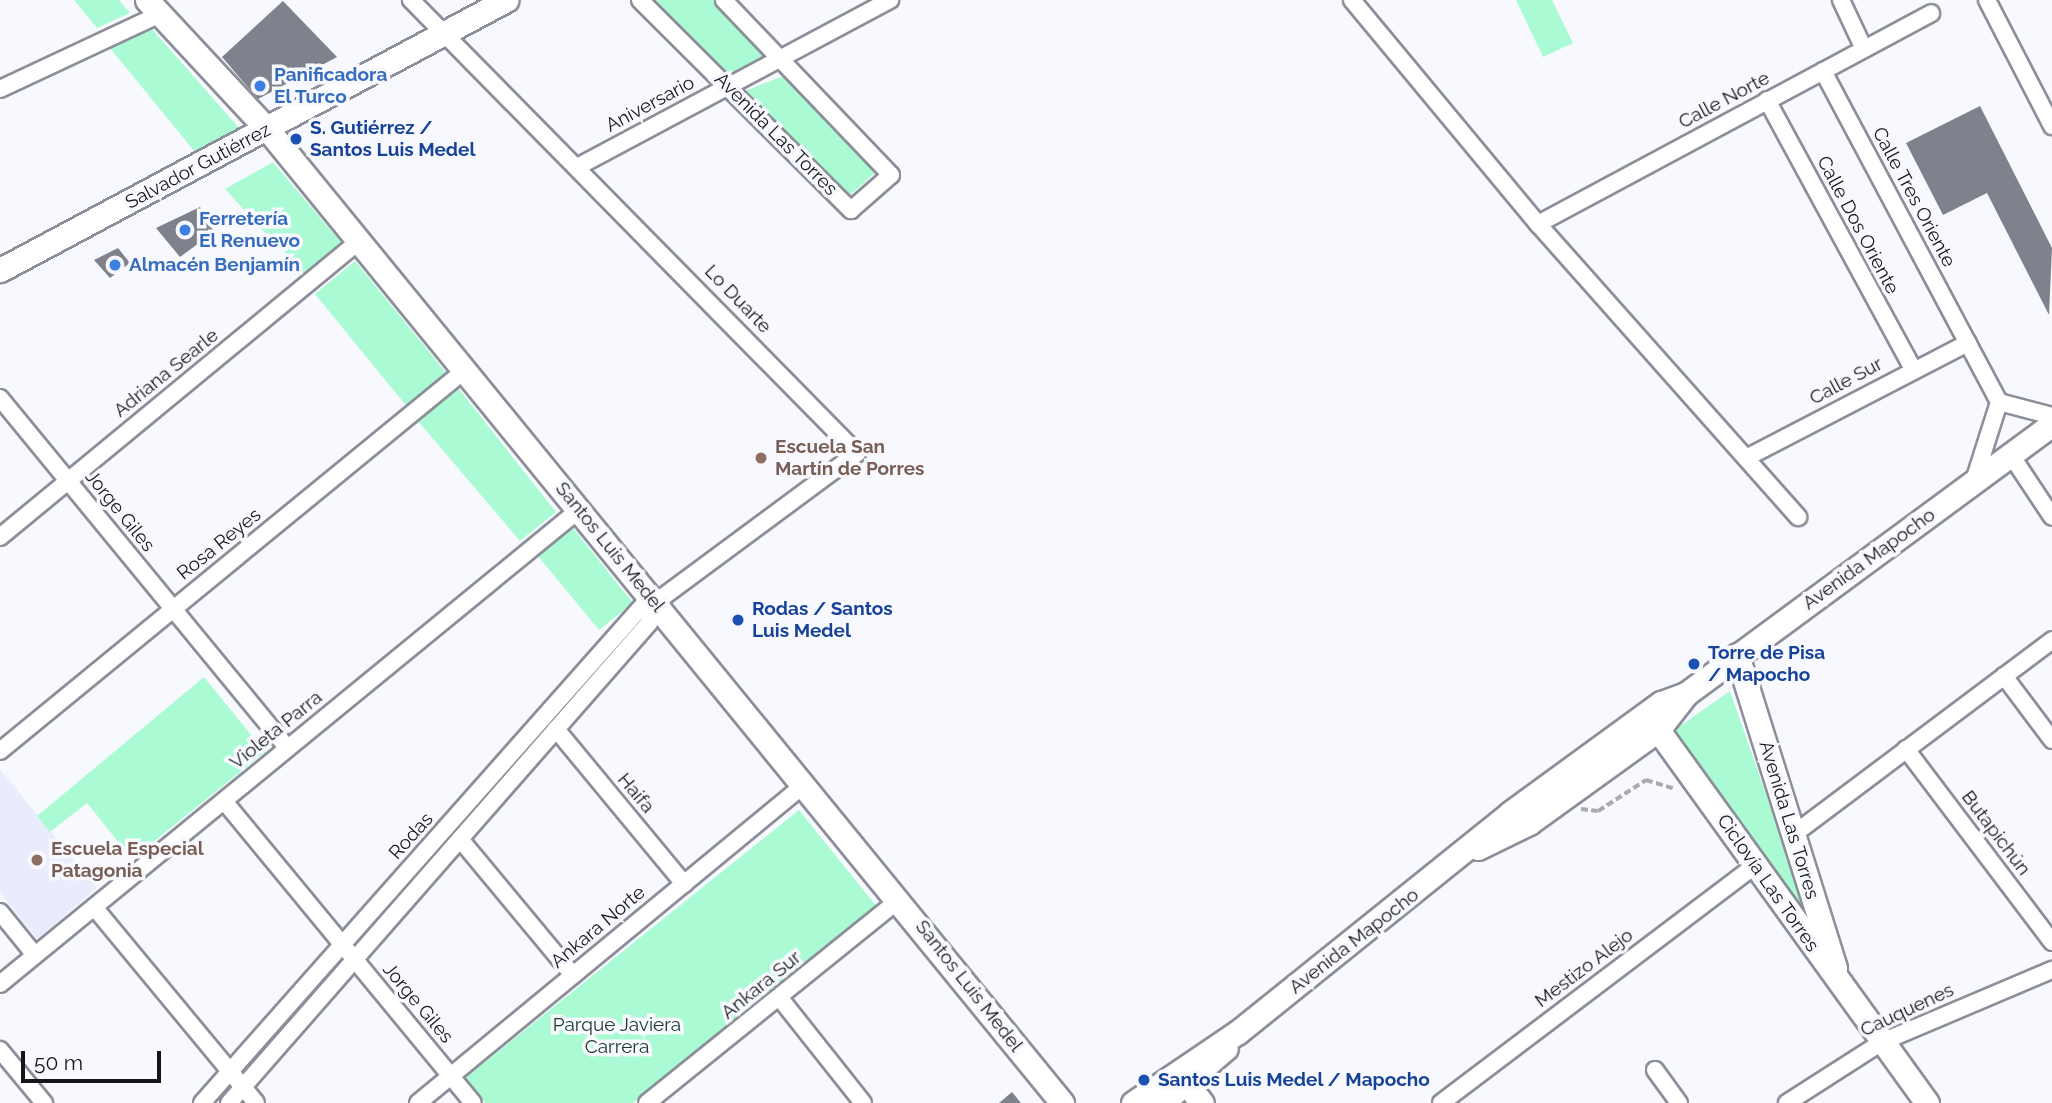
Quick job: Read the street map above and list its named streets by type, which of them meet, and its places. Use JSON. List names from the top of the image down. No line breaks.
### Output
{"streets":{"main road":["Avenida Las Torres","Salvador Gutiérrez","Santos Luis Medel","Avenida Mapocho"],"street":["Calle Norte","Aniversario","Calle Tres Oriente","Calle Dos Oriente","Lo Duarte","Adriana Searle","Calle Sur","Jorge Giles","Rosa Reyes","Violeta Parra","Haifa","Butapichún","Rodas","Ankara Norte","Mestizo Alejo","Ankara Sur","Cauquenes"]},"crossings":[["Calle Norte","Calle Tres Oriente"],["Calle Norte","Calle Dos Oriente"],["Aniversario","Avenida Las Torres"],["Aniversario","Lo Duarte"],["Avenida Las Torres","Avenida Mapocho"],["Avenida Las Torres","Mestizo Alejo"],["Avenida Las Torres","Cauquenes"],["Salvador Gutiérrez","Lo Duarte"],["Salvador Gutiérrez","Santos Luis Medel"],["Calle Tres Oriente","Calle Sur"],["Calle Dos Oriente","Calle Sur"],["Lo Duarte","Santos Luis Medel"],["Lo Duarte","Rodas"],["Adriana Searle","Jorge Giles"],["Adriana Searle","Santos Luis Medel"],["Jorge Giles","Rosa Reyes"],["Jorge Giles","Violeta Parra"],["Jorge Giles","Rodas"],["Jorge Giles","Ankara Norte"],["Rosa Reyes","Santos Luis Medel"],["Santos Luis Medel","Violeta Parra"],["Santos Luis Medel","Rodas"],["Santos Luis Medel","Ankara Norte"],["Santos Luis Medel","Ankara Sur"],["Haifa","Rodas"],["Haifa","Ankara Norte"]],"parks":["Parque Javiera Carrera"],"places":["Panificadora El Turco","S. Gutiérrez / Santos Luis Medel","Ferretería El Renuevo","Almacén Benjamín","Escuela San Martín de Porres","Rodas / Santos Luis Medel","Torre de Pisa / Mapocho","Escuela Especial Patagonia","Santos Luis Medel / Mapocho"],"scale_bar":"50 m"}
